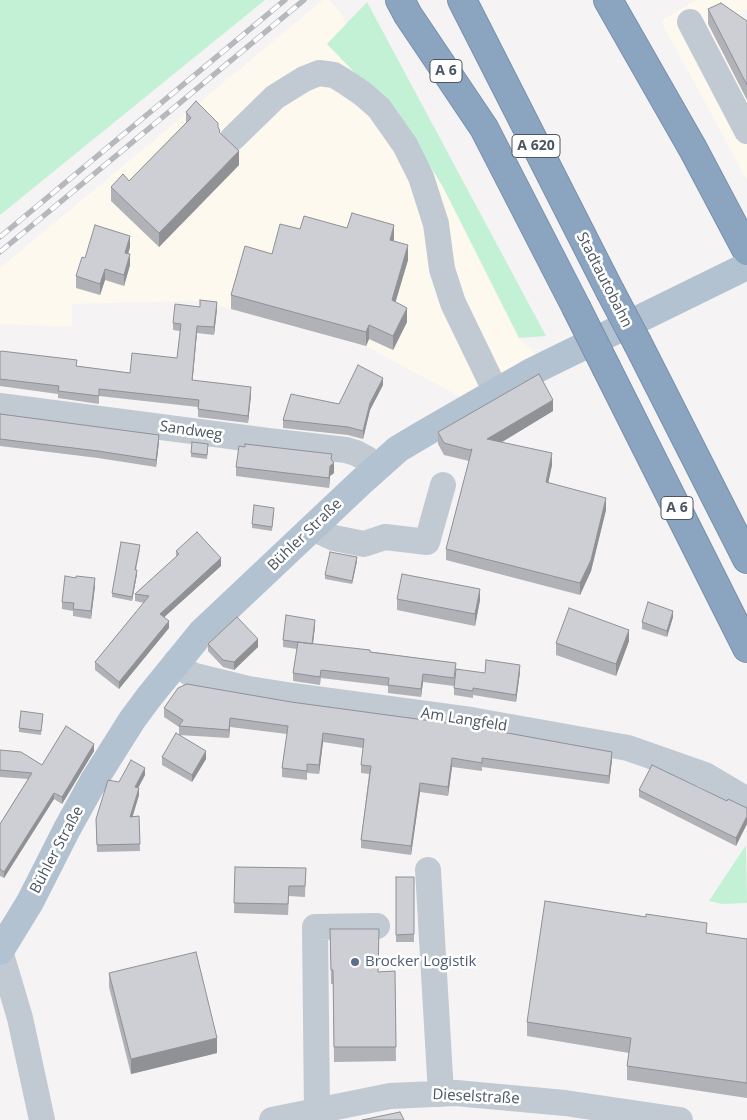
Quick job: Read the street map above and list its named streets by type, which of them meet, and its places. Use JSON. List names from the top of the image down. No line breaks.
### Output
{"streets":{"highway":["A 6","A 620","Stadtautobahn"],"main road":["Bühler Straße"],"street":["Sandweg","Am Langfeld","Dieselstraße"]},"crossings":[["Sandweg","Bühler Straße"],["Bühler Straße","Am Langfeld"]],"places":["Brocker Logistik"]}
